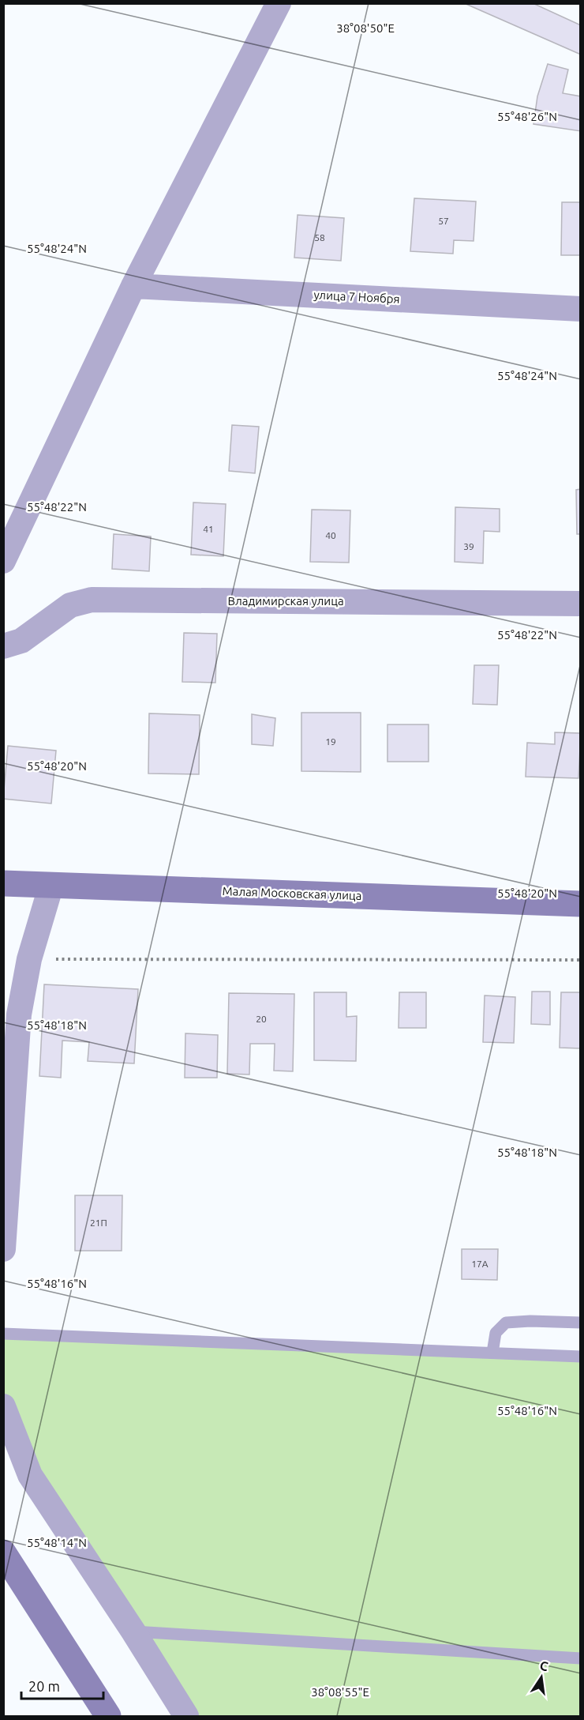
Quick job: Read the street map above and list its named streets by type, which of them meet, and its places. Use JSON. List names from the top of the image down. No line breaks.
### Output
{"streets":{"main road":["Малая Московская улица"],"street":["улица 7 Ноября","Владимирская улица"]},"house_numbers":["57","58","41","40","39","19","20","21П","17А"],"scale_bar":"20 m","north":"top","coordinates":["38°08'50\"E","55°48'26\"N","55°48'24\"N","55°48'22\"N","55°48'20\"N","55°48'18\"N","55°48'16\"N","55°48'14\"N","38°08'55\"E"]}
